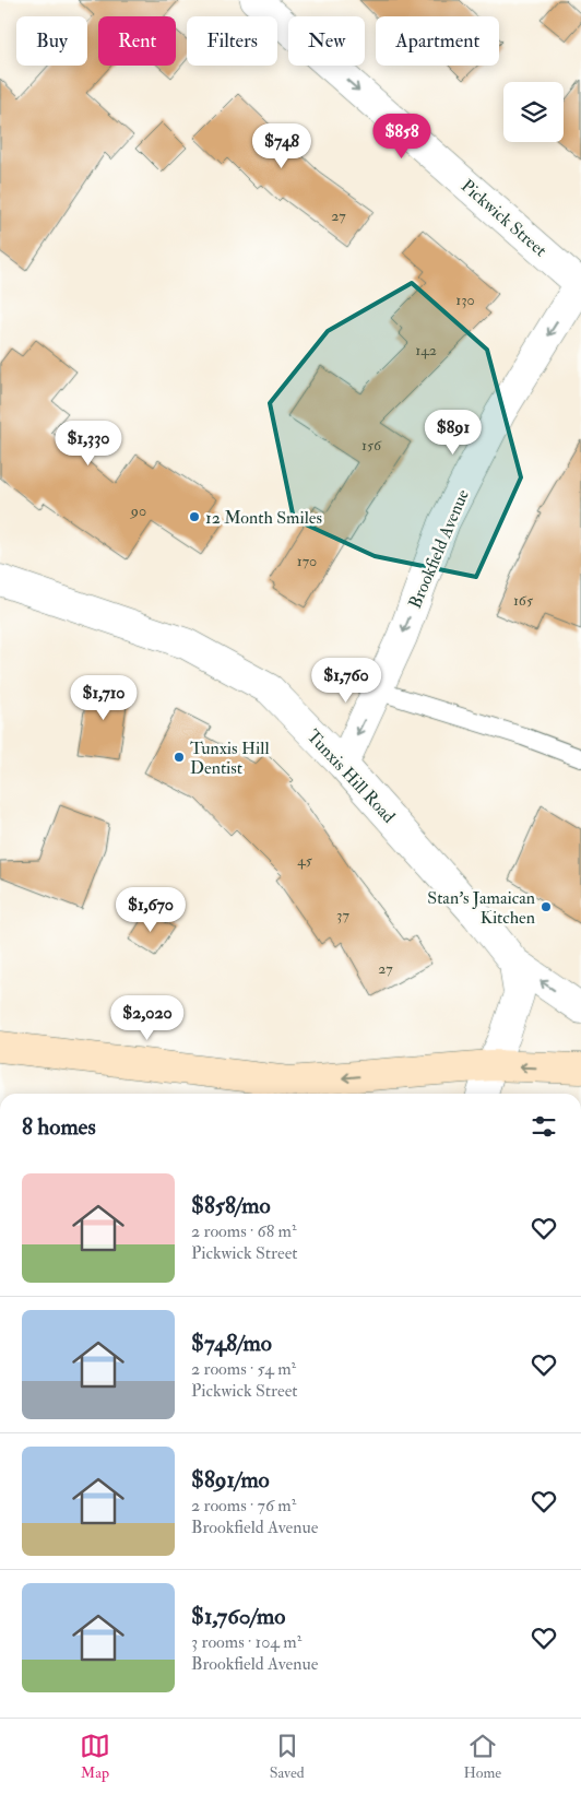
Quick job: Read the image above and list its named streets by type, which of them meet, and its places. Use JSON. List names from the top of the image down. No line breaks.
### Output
{"streets":{"street":["Pickwick Street","Brookfield Avenue","Tunxis Hill Road"]},"crossings":[["Pickwick Street","Brookfield Avenue"],["Brookfield Avenue","Tunxis Hill Road"]],"one_way":["Pickwick Street","Brookfield Avenue"],"places":["12 Month Smiles","Tunxis Hill Dentist","Stan's Jamaican Kitchen"],"house_numbers":["27","130","142","156","90","170","165","45","37","27"],"page":{"chip":["Buy","Rent","Filters","New","Apartment"],"price":["$858","$748","$891","$1,330","$1,760","$1,710","$1,670","$2,020"],"heading":"8 homes","list":[{"name":"$858/mo","note":"2 rooms · 68 m² · Pickwick Street"},{"name":"$748/mo","note":"2 rooms · 54 m² · Pickwick Street"},{"name":"$891/mo","note":"2 rooms · 76 m² · Brookfield Avenue"},{"name":"$1,760/mo","note":"3 rooms · 104 m² · Brookfield Avenue"}],"tabs":["Map","Saved","Home"]}}
